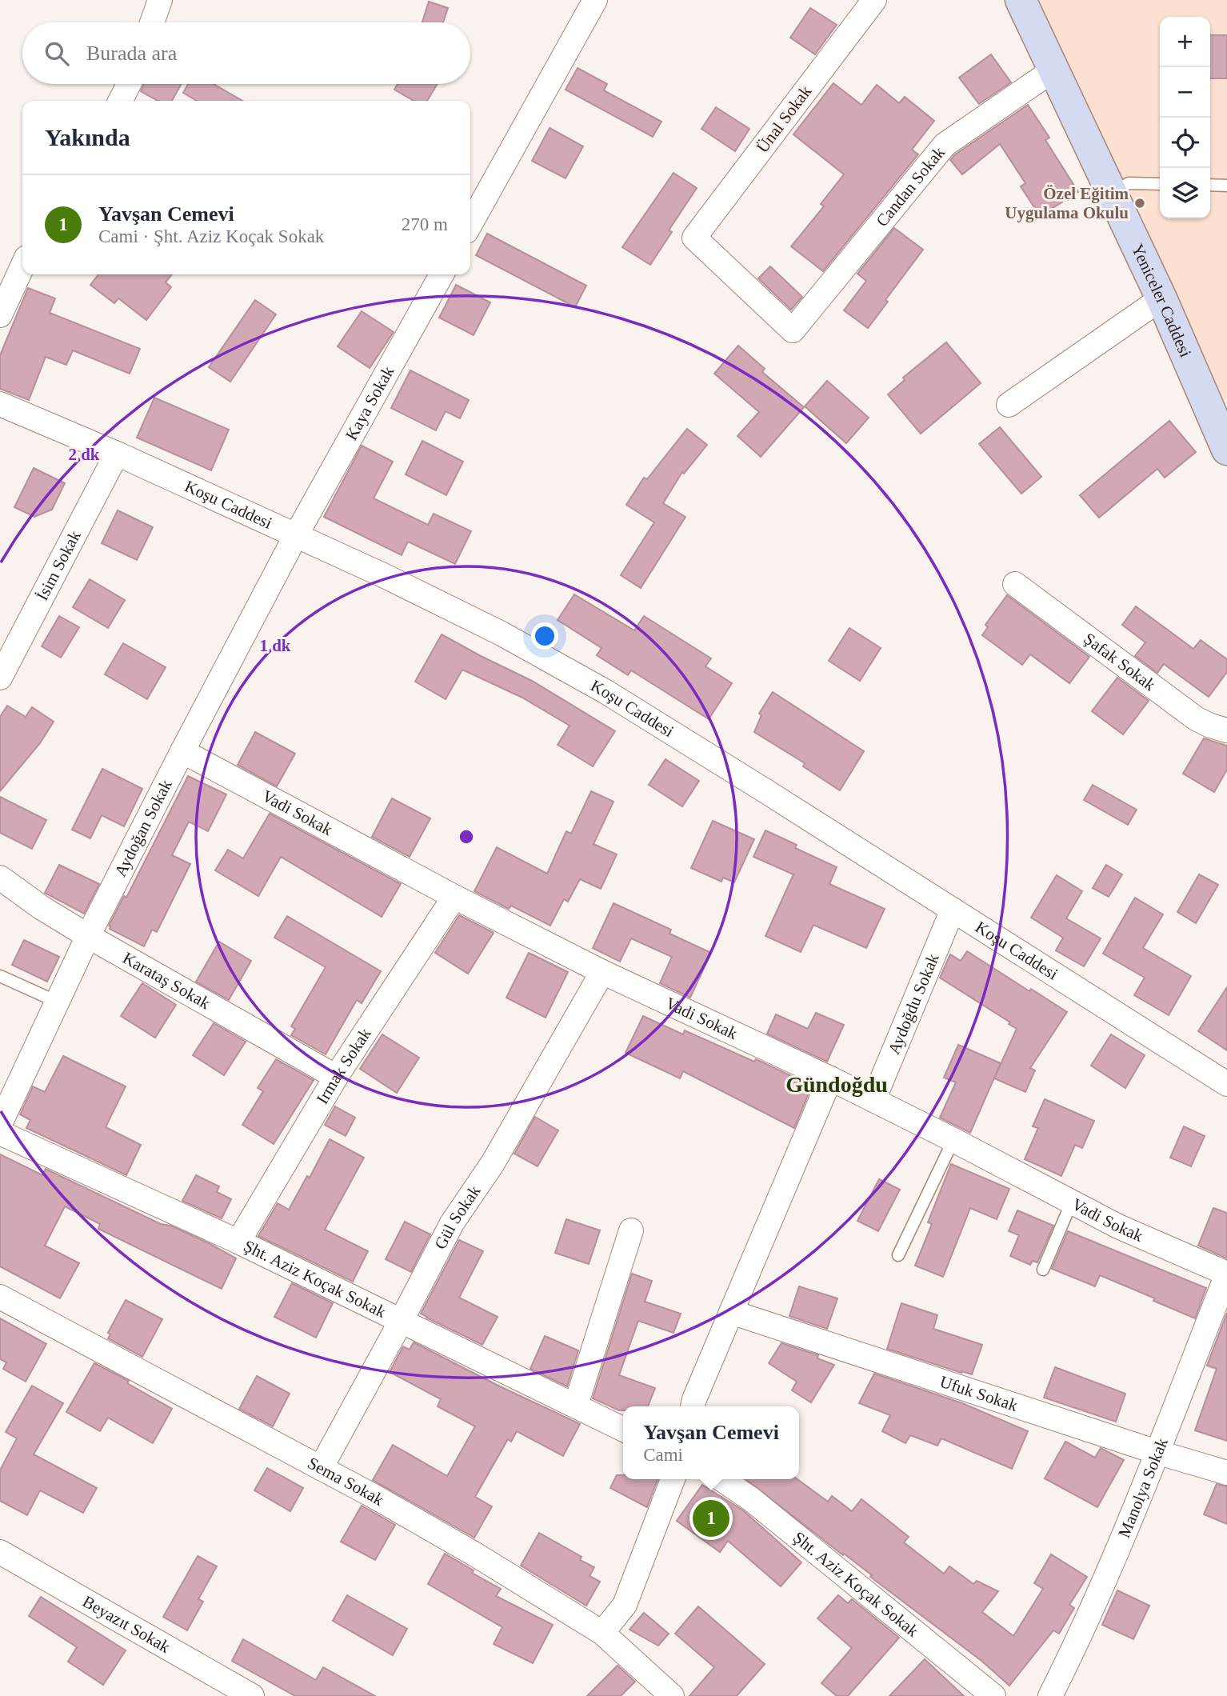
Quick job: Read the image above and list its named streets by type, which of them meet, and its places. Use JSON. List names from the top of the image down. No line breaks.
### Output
{"streets":{"street":["Ünal Sokak","Candan Sokak","Yeniceler Caddesi","Kaya Sokak","Koşu Caddesi","İsim Sokak","Şafak Sokak","Vadi Sokak","Aydoğan Sokak","Karataş Sokak","Aydoğdu Sokak","Irmak Sokak","Gül Sokak","Şht. Aziz Koçak Sokak","Ufuk Sokak","Sema Sokak","Manolya Sokak","Beyazıt Sokak"]},"crossings":[["Ünal Sokak","Candan Sokak"],["Candan Sokak","Yeniceler Caddesi"],["Kaya Sokak","Koşu Caddesi"],["Kaya Sokak","Aydoğan Sokak"],["Koşu Caddesi","İsim Sokak"],["Koşu Caddesi","Aydoğan Sokak"],["Koşu Caddesi","Aydoğdu Sokak"],["Vadi Sokak","Aydoğan Sokak"],["Vadi Sokak","Aydoğdu Sokak"],["Vadi Sokak","Irmak Sokak"],["Vadi Sokak","Gül Sokak"],["Vadi Sokak","Manolya Sokak"],["Aydoğan Sokak","Karataş Sokak"],["Karataş Sokak","Irmak Sokak"],["Irmak Sokak","Şht. Aziz Koçak Sokak"],["Gül Sokak","Şht. Aziz Koçak Sokak"],["Gül Sokak","Sema Sokak"],["Ufuk Sokak","Manolya Sokak"]],"districts":["Gündoğdu"],"places":["Özel Eğitim Uygulama Okulu"],"page":{"map_buttons":["+","−"],"search":"Burada ara","heading":"Yakında","list":[{"mark":"1","name":"Yavşan Cemevi","note":"Cami · Şht. Aziz Koçak Sokak","value":"270 m"}],"popup":["Yavşan Cemevi","Cami"],"pins":"1"},"rings":["2 dk","1 dk"]}
